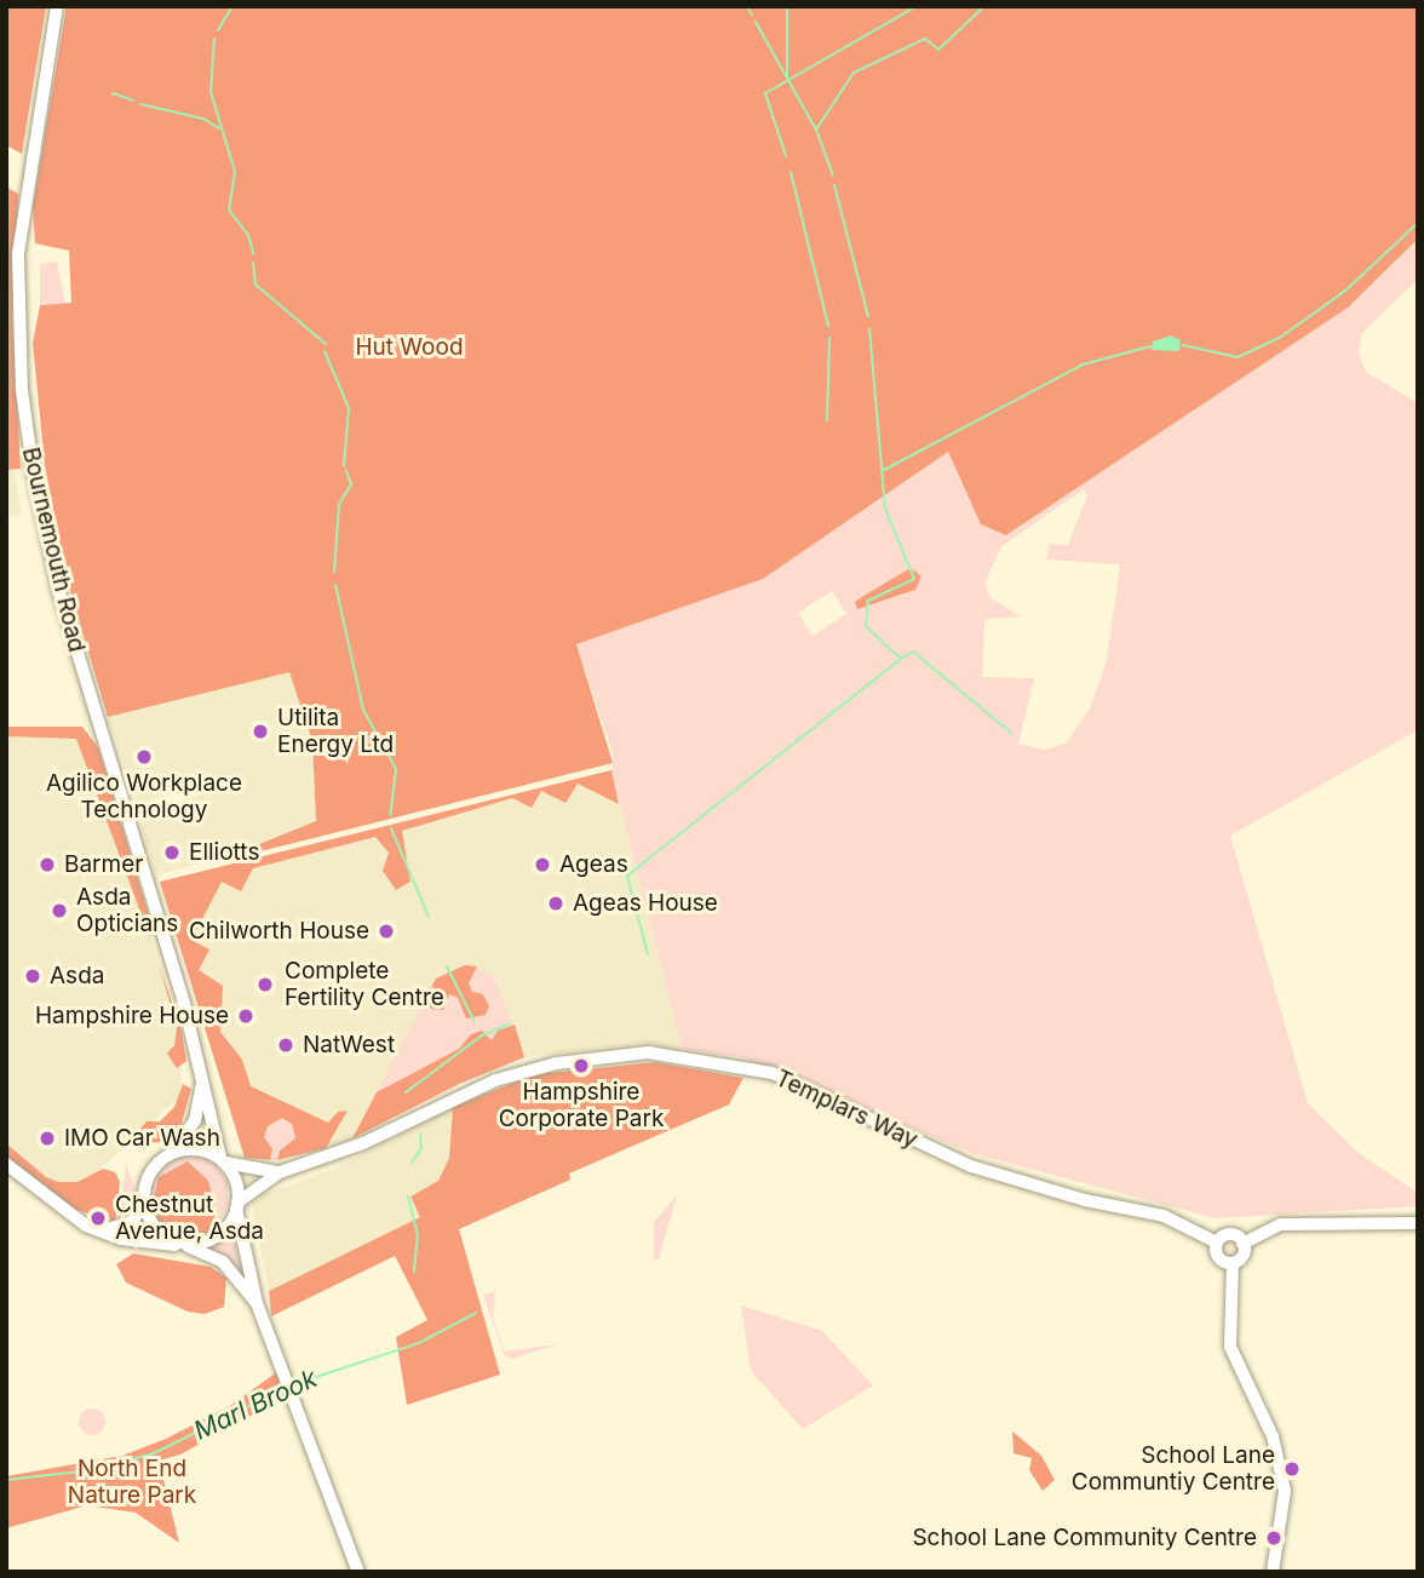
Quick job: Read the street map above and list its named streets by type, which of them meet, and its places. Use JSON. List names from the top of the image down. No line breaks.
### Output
{"streets":{"street":["Bournemouth Road","Templars Way"]},"crossings":[["Bournemouth Road","Templars Way"]],"water":["Marl Brook"],"parks":["Hut Wood","North End Nature Park"],"places":["Utilita Energy Ltd","Agilico Workplace Technology","Elliotts","Barmer","Ageas","Ageas House","Asda Opticians","Chilworth House","Asda","Complete Fertility Centre","Hampshire House","NatWest","Hampshire Corporate Park","IMO Car Wash","Chestnut Avenue, Asda","School Lane Communtiy Centre","School Lane Community Centre"]}
